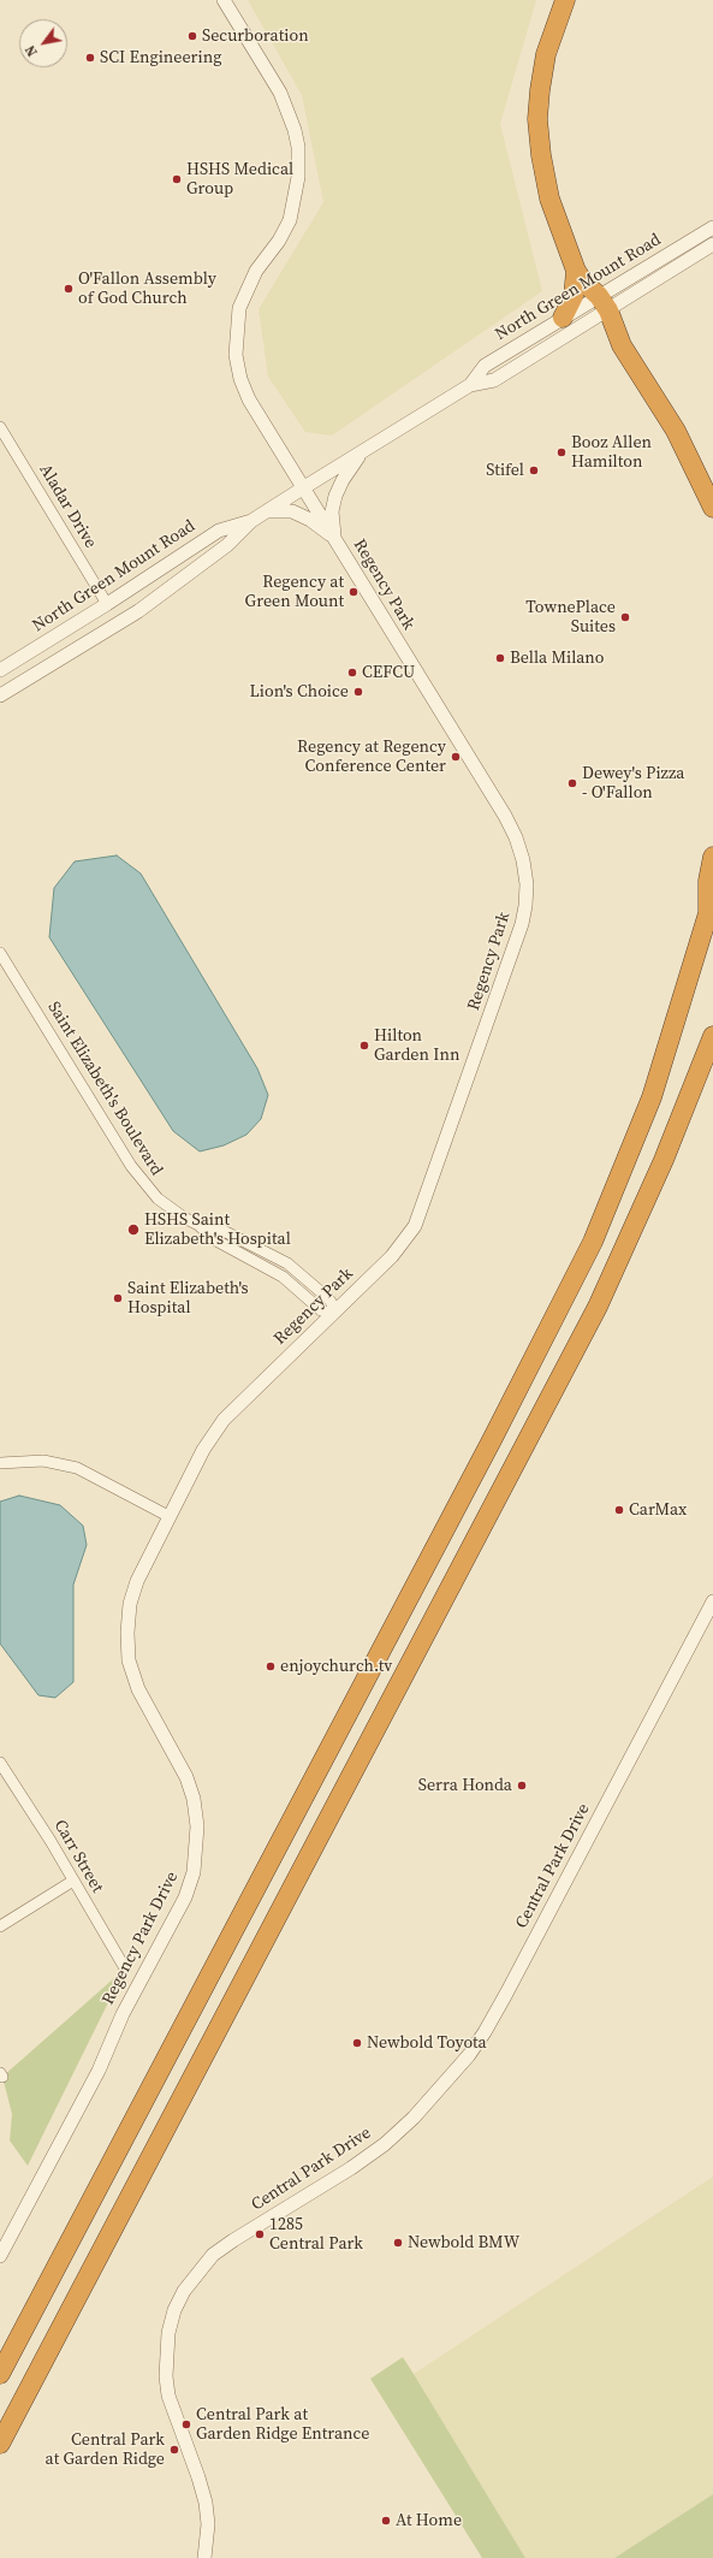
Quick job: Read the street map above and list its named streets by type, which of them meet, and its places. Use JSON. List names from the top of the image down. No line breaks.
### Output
{"streets":{"street":["North Green Mount Road","Aladar Drive","Regency Park","Saint Elizabeth's Boulevard","Carr Street","Central Park Drive","Regency Park Drive"]},"crossings":[["North Green Mount Road","Aladar Drive"],["North Green Mount Road","Regency Park"],["Regency Park","Saint Elizabeth's Boulevard"],["Regency Park","Regency Park Drive"]],"places":["Securboration","SCI Engineering","HSHS Medical Group","O'Fallon Assembly of God Church","Booz Allen Hamilton","Stifel","Regency at Green Mount","TownePlace Suites","Bella Milano","CEFCU","Lion's Choice","Regency at Regency Conference Center","Dewey's Pizza - O'Fallon","Hilton Garden Inn","HSHS Saint Elizabeth's Hospital","Saint Elizabeth's Hospital","CarMax","enjoychurch.tv","Serra Honda","Newbold Toyota","1285 Central Park","Newbold BMW","Central Park at Garden Ridge Entrance","Central Park at Garden Ridge","At Home"],"north":"bottom left"}
